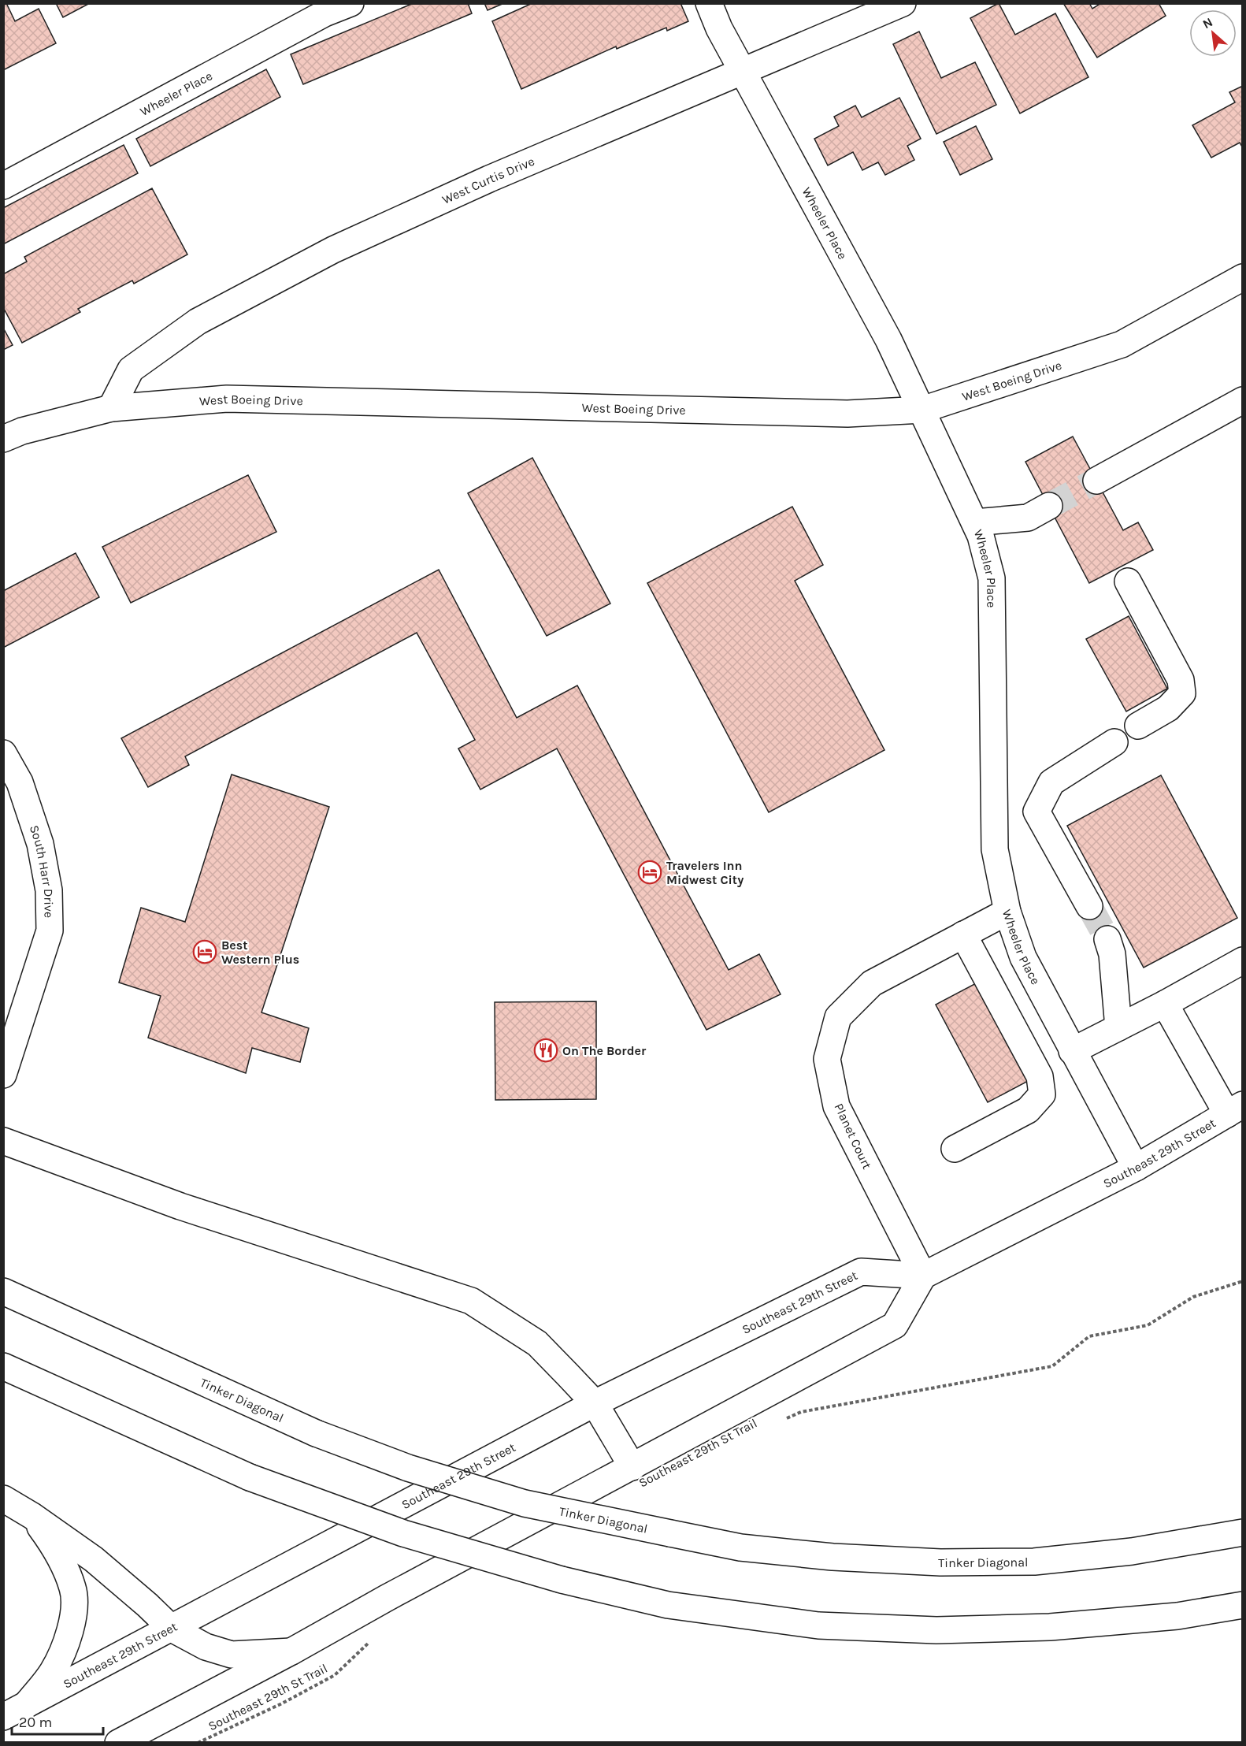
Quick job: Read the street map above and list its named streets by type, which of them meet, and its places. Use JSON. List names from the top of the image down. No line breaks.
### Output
{"streets":{"main road":["Wheeler Place","West Curtis Drive","West Boeing Drive","South Harr Drive","Planet Court","Southeast 29th Street","Tinker Diagonal"],"path":["Southeast 29th St Trail"]},"crossings":[["Wheeler Place","West Curtis Drive"],["Wheeler Place","West Boeing Drive"],["Wheeler Place","Planet Court"],["Wheeler Place","Southeast 29th Street"],["West Curtis Drive","West Boeing Drive"],["Planet Court","Southeast 29th Street"]],"places":{"hotel":["Travelers Inn Midwest City","Best Western Plus"],"restaurant":["On The Border"]},"scale_bar":"20 m","north":"top left"}
